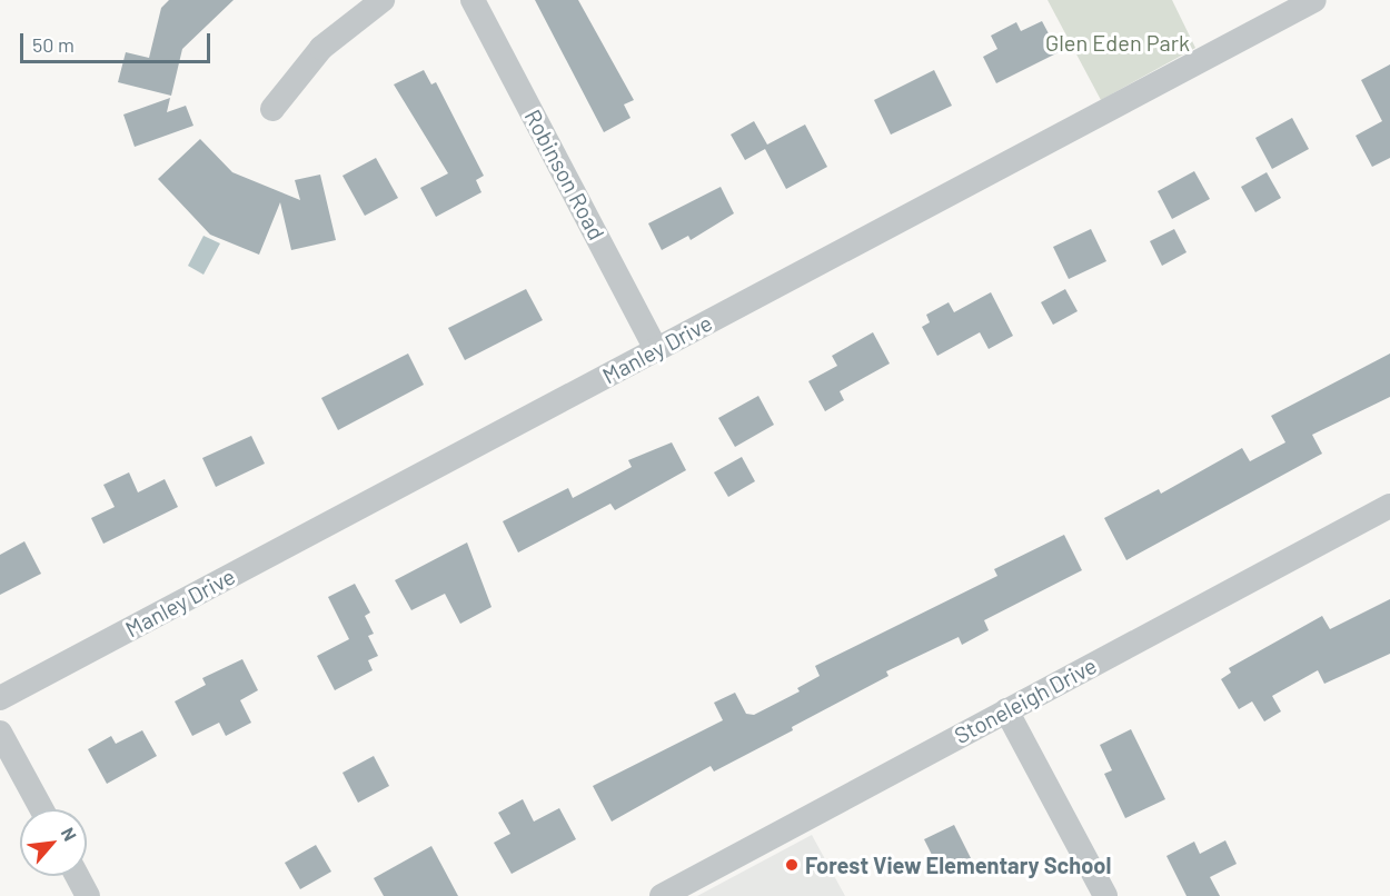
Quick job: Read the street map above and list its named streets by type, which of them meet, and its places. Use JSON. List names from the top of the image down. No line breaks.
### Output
{"streets":{"street":["Robinson Road","Manley Drive","Stoneleigh Drive"]},"crossings":[["Robinson Road","Manley Drive"]],"parks":["Glen Eden Park"],"places":["Forest View Elementary School"],"scale_bar":"50 m","north":"top right"}
